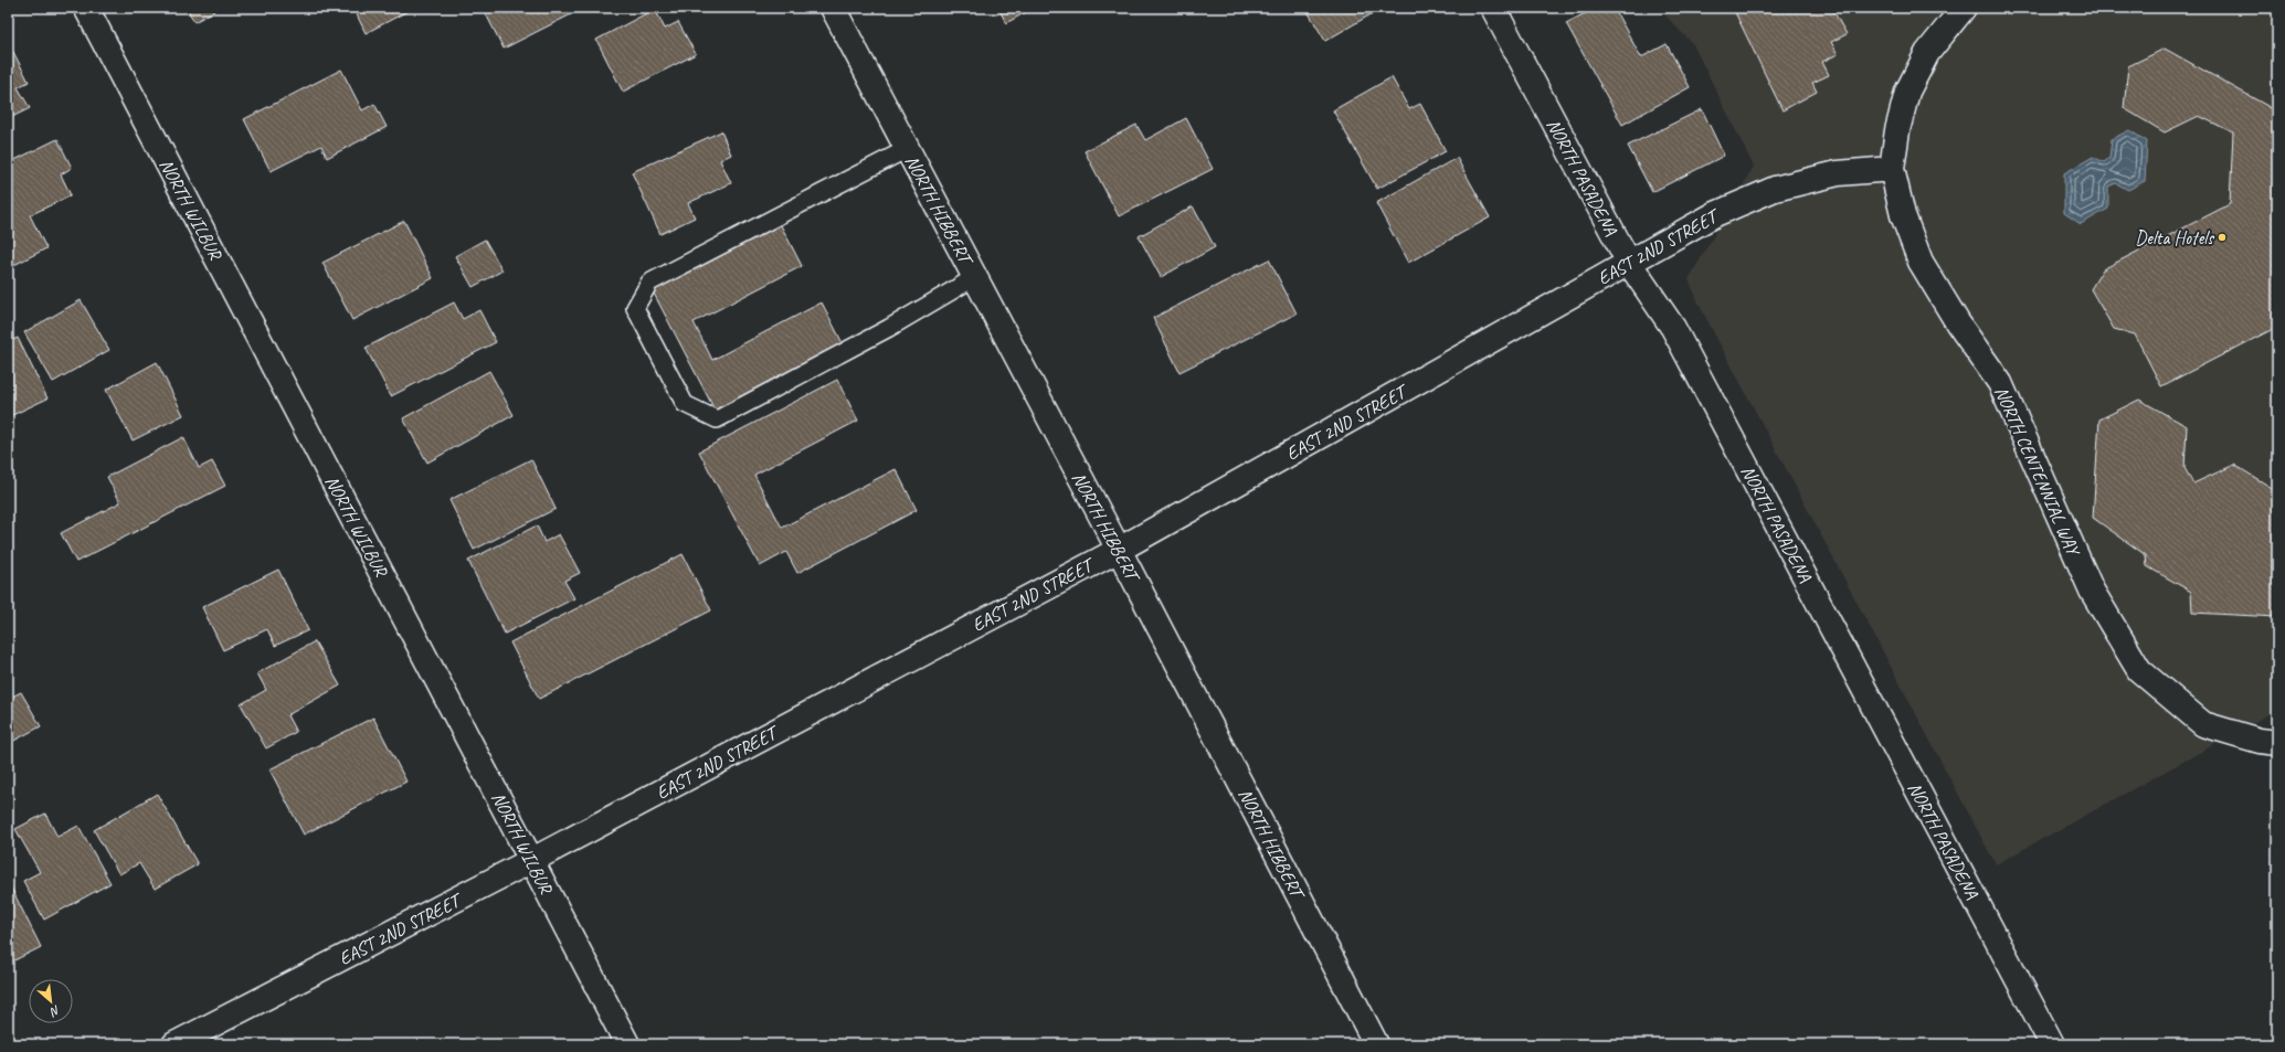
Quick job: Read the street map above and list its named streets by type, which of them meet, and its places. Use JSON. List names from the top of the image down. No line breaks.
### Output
{"streets":{"street":["NORTH PASADENA","NORTH WILBUR","NORTH HIBBERT","EAST 2ND STREET","NORTH CENTENNIAL WAY"]},"crossings":[["NORTH PASADENA","EAST 2ND STREET"],["NORTH WILBUR","EAST 2ND STREET"],["NORTH HIBBERT","EAST 2ND STREET"],["EAST 2ND STREET","NORTH CENTENNIAL WAY"]],"places":["Delta Hotels"],"north":"bottom right"}
